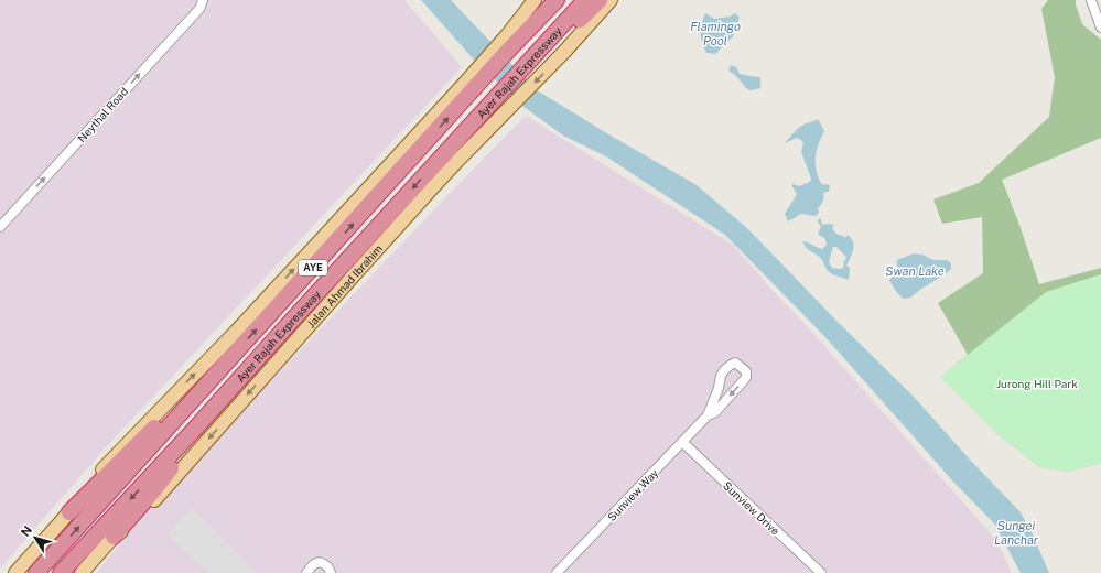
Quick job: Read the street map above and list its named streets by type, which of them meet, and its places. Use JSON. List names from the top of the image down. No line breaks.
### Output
{"streets":{"highway":["Ayer Rajah Expressway","AYE"],"main road":["Jalan Ahmad Ibrahim"],"street":["Neythal Road","Sunview Way","Sunview Drive"]},"crossings":[["Sunview Way","Sunview Drive"]],"one_way":["Neythal Road"],"water":["Flamingo Pool","Swan Lake","Sungei Lanchar"],"parks":["Jurong Hill Park"],"north":"top left"}
